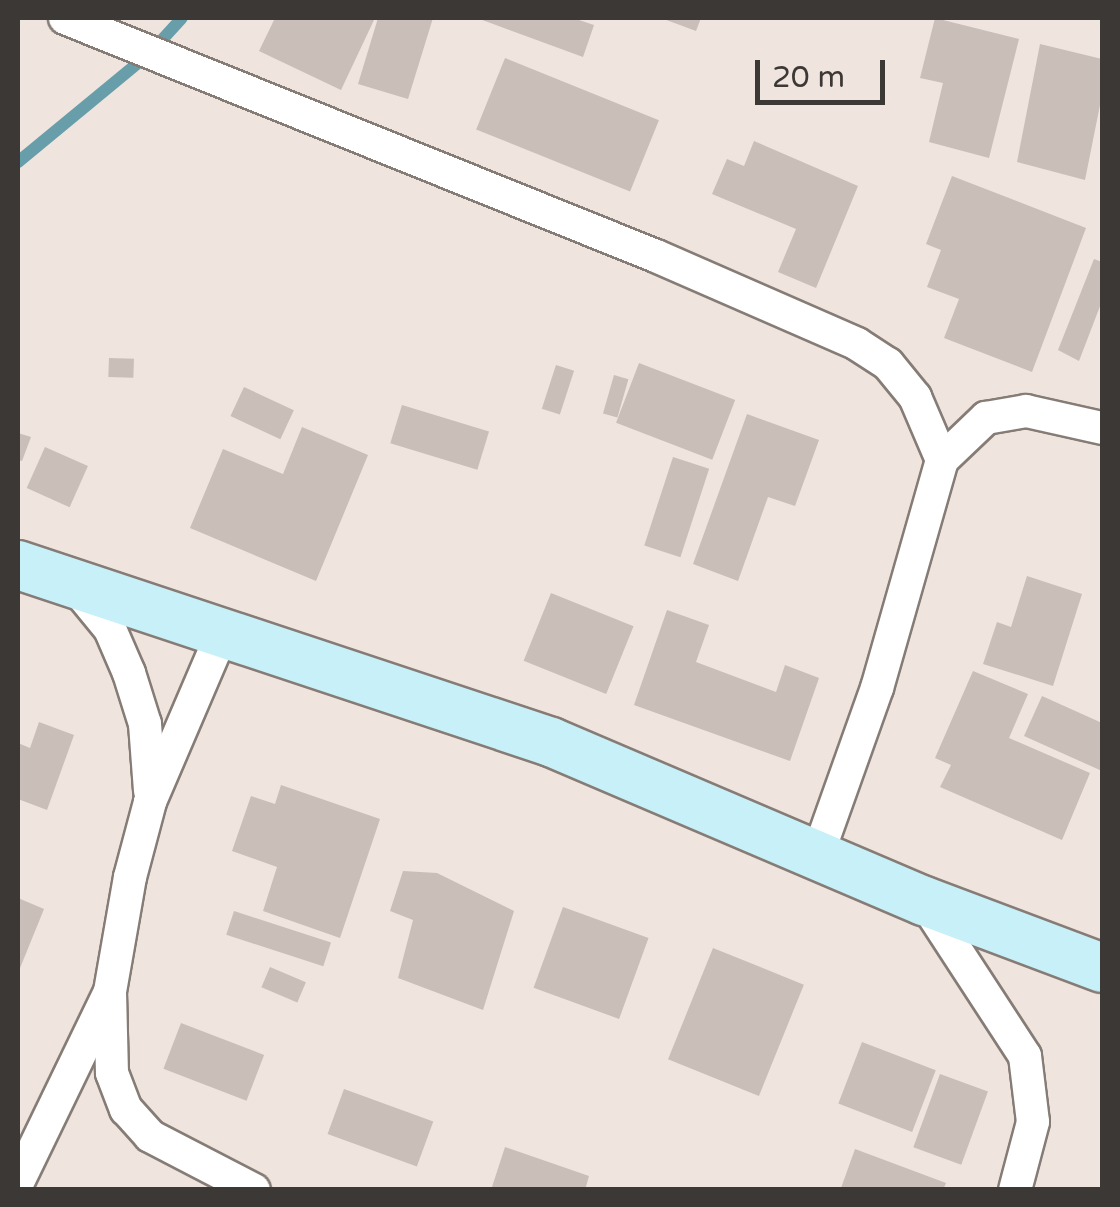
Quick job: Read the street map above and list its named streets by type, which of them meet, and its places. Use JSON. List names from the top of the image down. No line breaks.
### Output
{"scale_bar":"20 m"}
